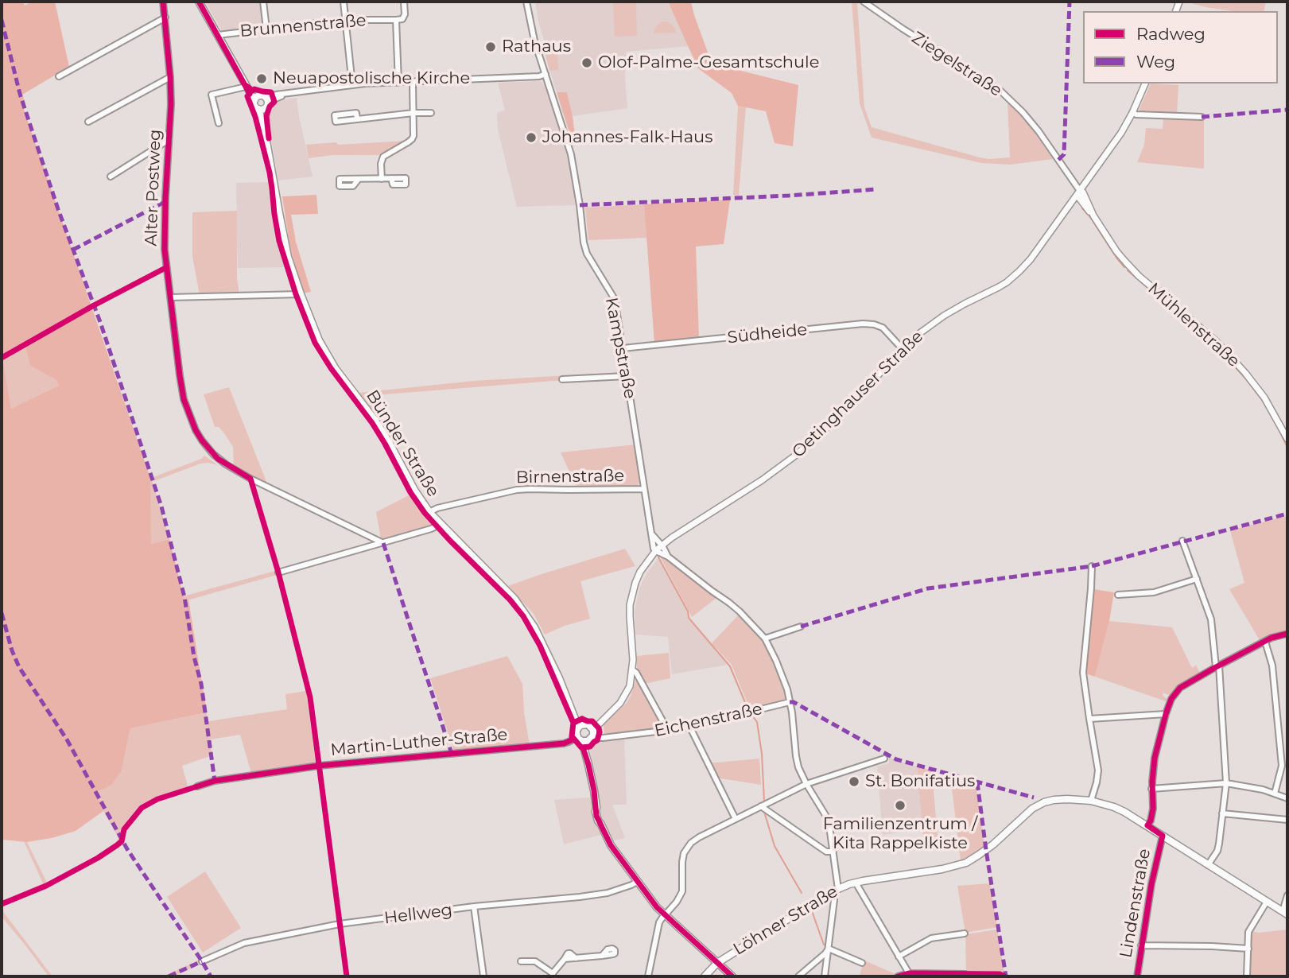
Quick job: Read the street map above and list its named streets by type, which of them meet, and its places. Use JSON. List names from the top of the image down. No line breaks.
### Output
{"streets":{"main road":["Bünder Straße","Löhner Straße"],"street":["Brunnenstraße","Ziegelstraße","Alter Postweg","Mühlenstraße","Südheide","Kampstraße","Oetinghauser Straße","Birnenstraße","Eichenstraße","Martin-Luther-Straße","Lindenstraße","Hellweg"]},"crossings":[["Ziegelstraße","Mühlenstraße"],["Ziegelstraße","Oetinghauser Straße"],["Mühlenstraße","Oetinghauser Straße"],["Südheide","Kampstraße"],["Südheide","Oetinghauser Straße"],["Kampstraße","Oetinghauser Straße"],["Kampstraße","Birnenstraße"],["Oetinghauser Straße","Bünder Straße"],["Oetinghauser Straße","Eichenstraße"],["Bünder Straße","Birnenstraße"],["Bünder Straße","Eichenstraße"],["Lindenstraße","Löhner Straße"]],"places":["Rathaus","Olof-Palme-Gesamtschule","Neuapostolische Kirche","Johannes-Falk-Haus","St. Bonifatius","Familienzentrum / Kita Rappelkiste"],"legend":["Radweg","Weg"]}
